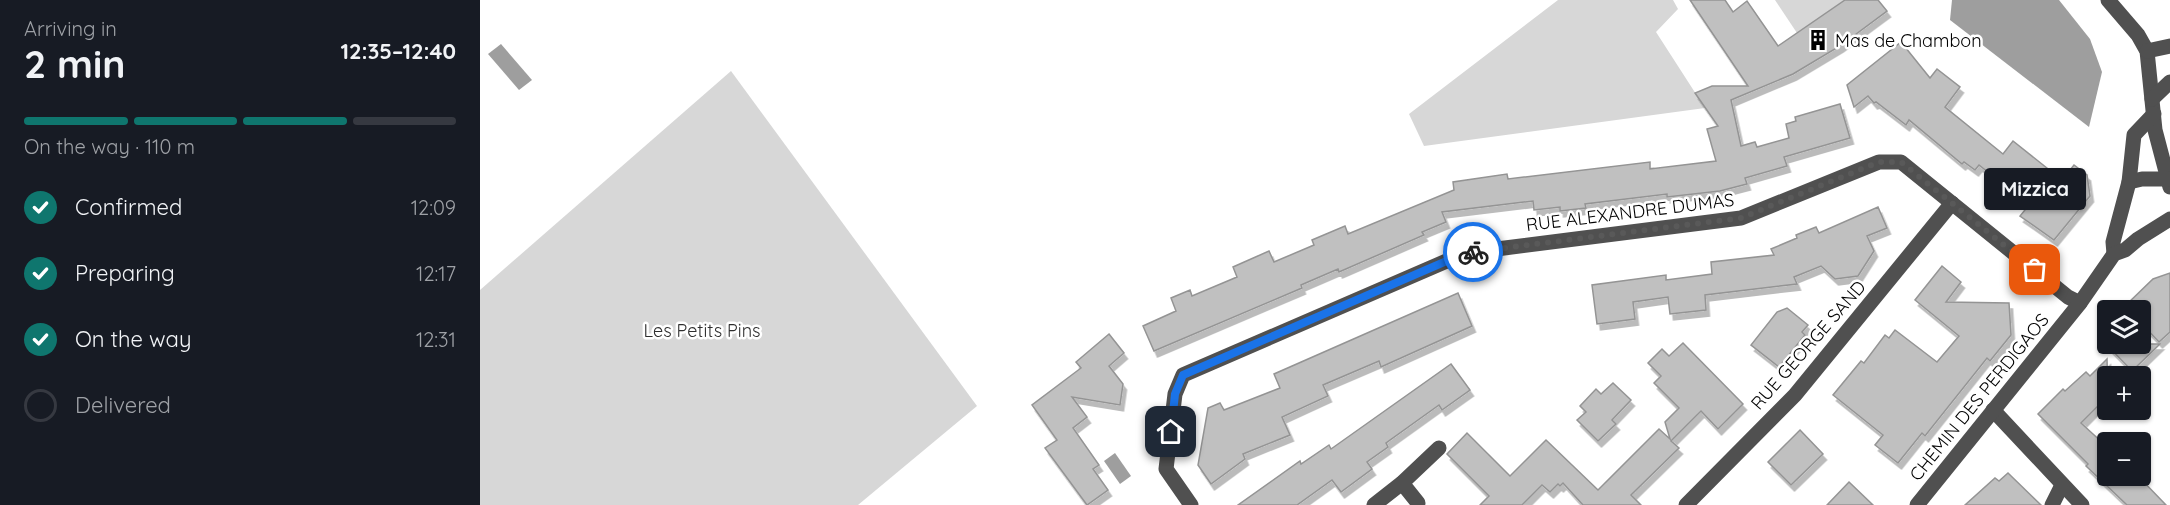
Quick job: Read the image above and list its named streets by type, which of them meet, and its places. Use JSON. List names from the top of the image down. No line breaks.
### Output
{"streets":{"street":["RUE ALEXANDRE DUMAS","RUE GEORGE SAND","CHEMIN DES PERDIGAOS"]},"crossings":[["RUE ALEXANDRE DUMAS","RUE GEORGE SAND"],["RUE ALEXANDRE DUMAS","CHEMIN DES PERDIGAOS"]],"parks":["Les Petits Pins"],"places":{"building":["Mas de Chambon"],"other":["Mizzica"]},"page":{"heading":["2 min","Arriving in","12:35–12:40"],"bar":"On the way · 110 m","bubble":"Mizzica","list":[["Confirmed","12:09"],["Preparing","12:17"],["On the way","12:31"],"Delivered"],"map_buttons":["+","−"]}}
